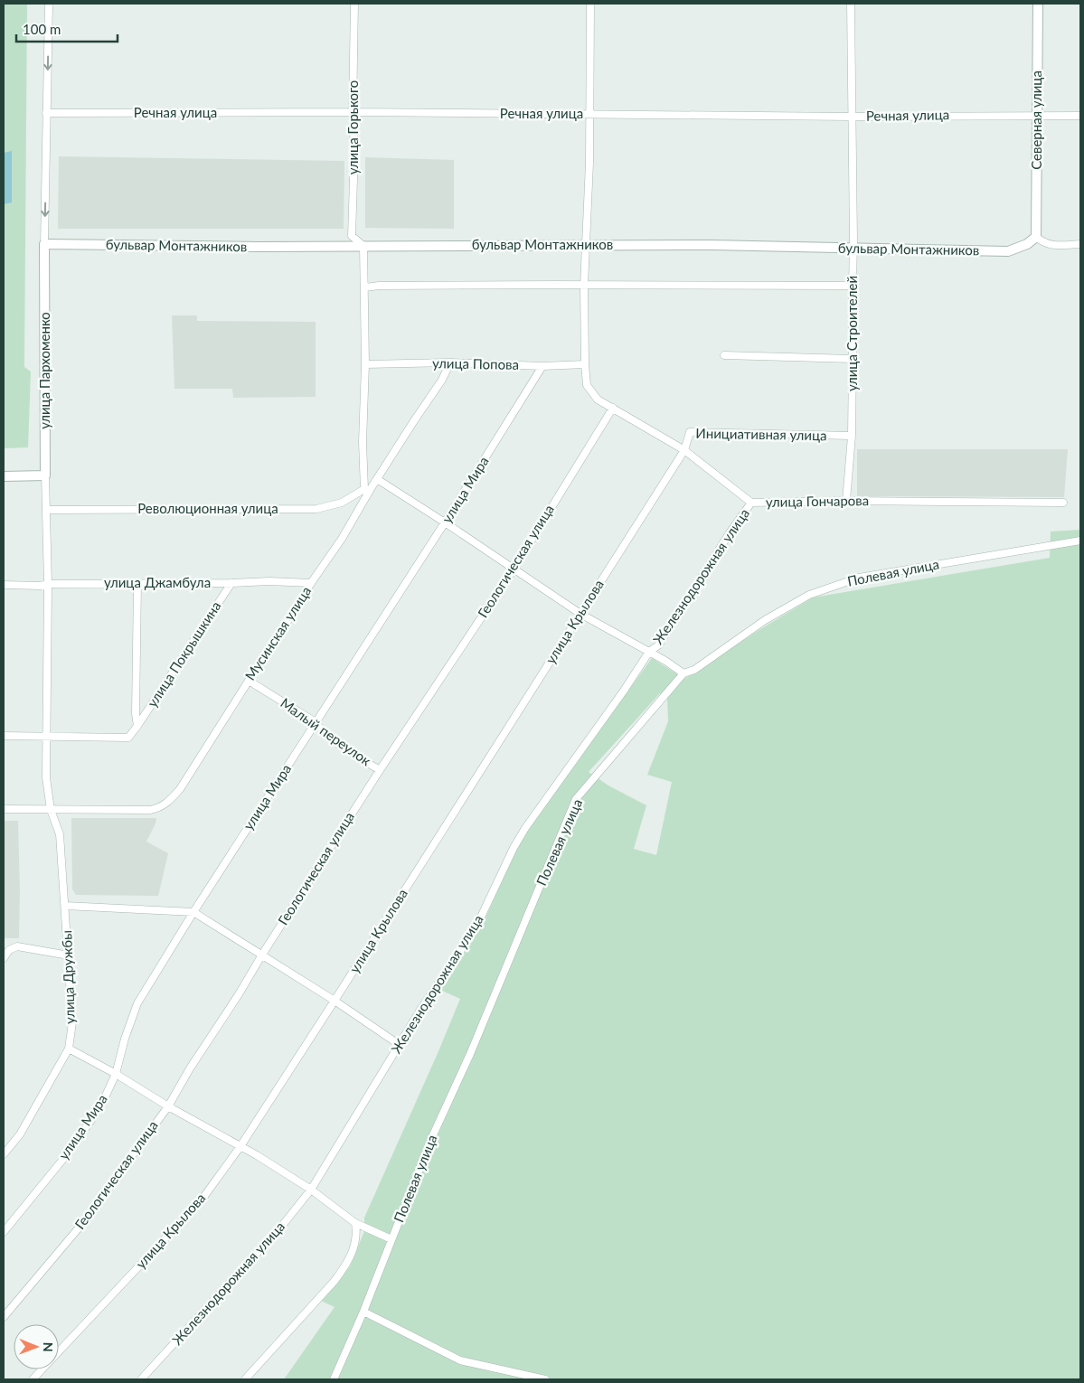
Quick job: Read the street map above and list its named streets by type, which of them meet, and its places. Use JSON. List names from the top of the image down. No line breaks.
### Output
{"streets":{"street":["Речная улица","Северная улица","улица Горького","бульвар Монтажников","улица Строителей","улица Попова","улица Пархоменко","Инициативная улица","улица Мира","улица Гончарова","Революционная улица","Геологическая улица","Полевая улица","Железнодорожная улица","улица Джамбула","улица Крылова","Мусинская улица","улица Покрышкина","Малый переулок","улица Дружбы"]},"crossings":[["Речная улица","Северная улица"],["Речная улица","улица Горького"],["Речная улица","улица Строителей"],["Речная улица","улица Пархоменко"],["Речная улица","улица Гончарова"],["Северная улица","бульвар Монтажников"],["улица Горького","бульвар Монтажников"],["бульвар Монтажников","улица Строителей"],["бульвар Монтажников","улица Пархоменко"],["бульвар Монтажников","улица Гончарова"],["улица Строителей","Инициативная улица"],["улица Строителей","улица Гончарова"],["улица Попова","улица Мира"],["улица Попова","улица Гончарова"],["улица Попова","Мусинская улица"],["улица Пархоменко","Революционная улица"],["улица Пархоменко","улица Джамбула"],["улица Пархоменко","Мусинская улица"],["улица Пархоменко","улица Покрышкина"],["улица Пархоменко","улица Дружбы"],["Инициативная улица","улица Гончарова"],["Инициативная улица","улица Крылова"],["улица Мира","Малый переулок"],["улица Гончарова","Геологическая улица"],["улица Гончарова","Железнодорожная улица"],["улица Гончарова","улица Крылова"],["Революционная улица","Мусинская улица"],["Геологическая улица","Малый переулок"],["улица Джамбула","Мусинская улица"],["улица Джамбула","улица Покрышкина"],["Мусинская улица","Малый переулок"],["Мусинская улица","улица Дружбы"]],"scale_bar":"100 m","north":"right"}
